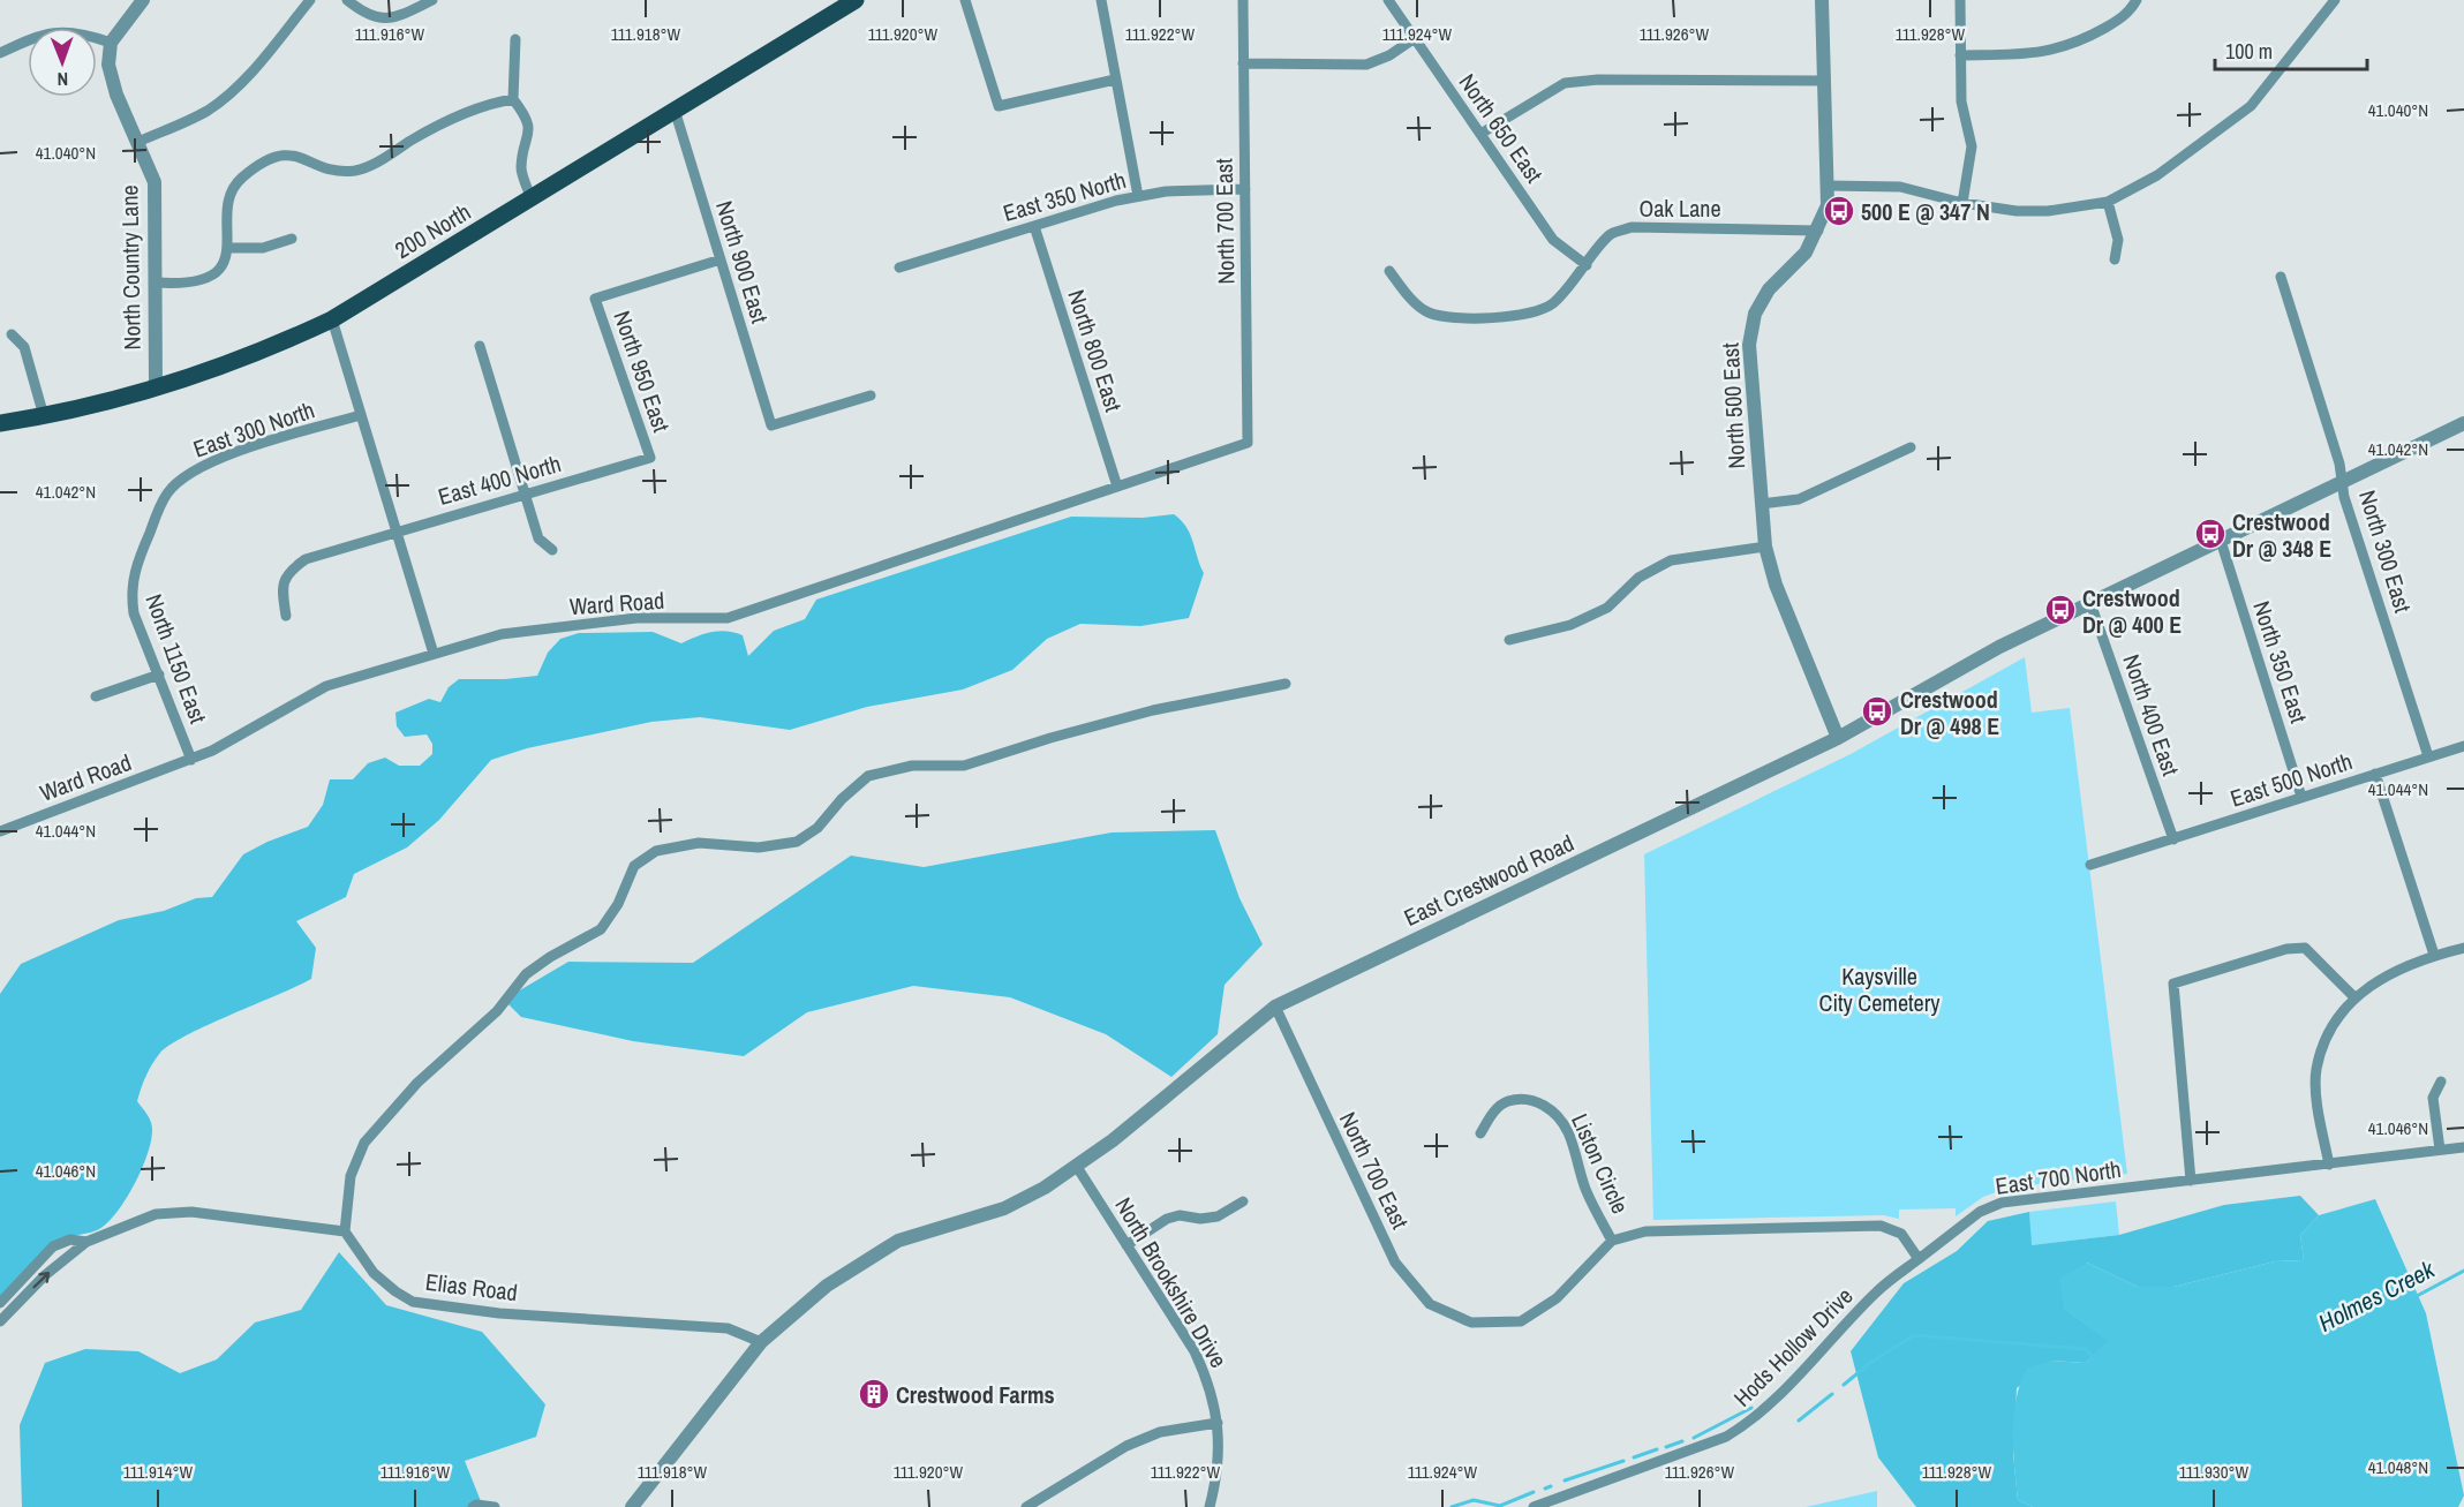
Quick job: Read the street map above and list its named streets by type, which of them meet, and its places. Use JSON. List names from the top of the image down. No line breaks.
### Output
{"streets":{"main road":["200 North"],"street":["North 650 East","East 350 North","Oak Lane","North 700 East","North 900 East","North Country Lane","North 800 East","North 950 East","North 500 East","East 300 North","East 400 North","North 300 East","Ward Road","North 1150 East","North 350 East","North 400 East","East 500 North","East Crestwood Road","Liston Circle","East 700 North","North Brookshire Drive","Elias Road","Hods Hollow Drive"]},"crossings":[["North 650 East","Oak Lane"],["East 350 North","North 700 East"],["East 350 North","North 800 East"],["Oak Lane","North 500 East"],["North 700 East","Ward Road"],["North 700 East","East Crestwood Road"],["North 700 East","Liston Circle"],["200 North","North 900 East"],["200 North","North Country Lane"],["North 900 East","North 950 East"],["North 800 East","Ward Road"],["North 950 East","East 400 North"],["North 500 East","East Crestwood Road"],["East 300 North","North 1150 East"],["North 300 East","East 500 North"],["North 300 East","East Crestwood Road"],["Ward Road","North 1150 East"],["North 350 East","East 500 North"],["North 350 East","East Crestwood Road"],["North 400 East","East 500 North"],["North 400 East","East Crestwood Road"],["East Crestwood Road","North Brookshire Drive"],["East Crestwood Road","Elias Road"],["East 700 North","Hods Hollow Drive"]],"water":["Holmes Creek"],"parks":["Kaysville City Cemetery"],"places":{"bus stop":["500 E @ 347 N","Crestwood Dr @ 348 E","Crestwood Dr @ 400 E","Crestwood Dr @ 498 E"],"building":["Crestwood Farms"]},"scale_bar":"100 m","north":"bottom","coordinates":["111.916°W","111.918°W","111.920°W","111.922°W","111.924°W","111.926°W","111.928°W","41.040°N","41.042°N","41.044°N","41.046°N","41.048°N","111.914°W","111.930°W"]}
